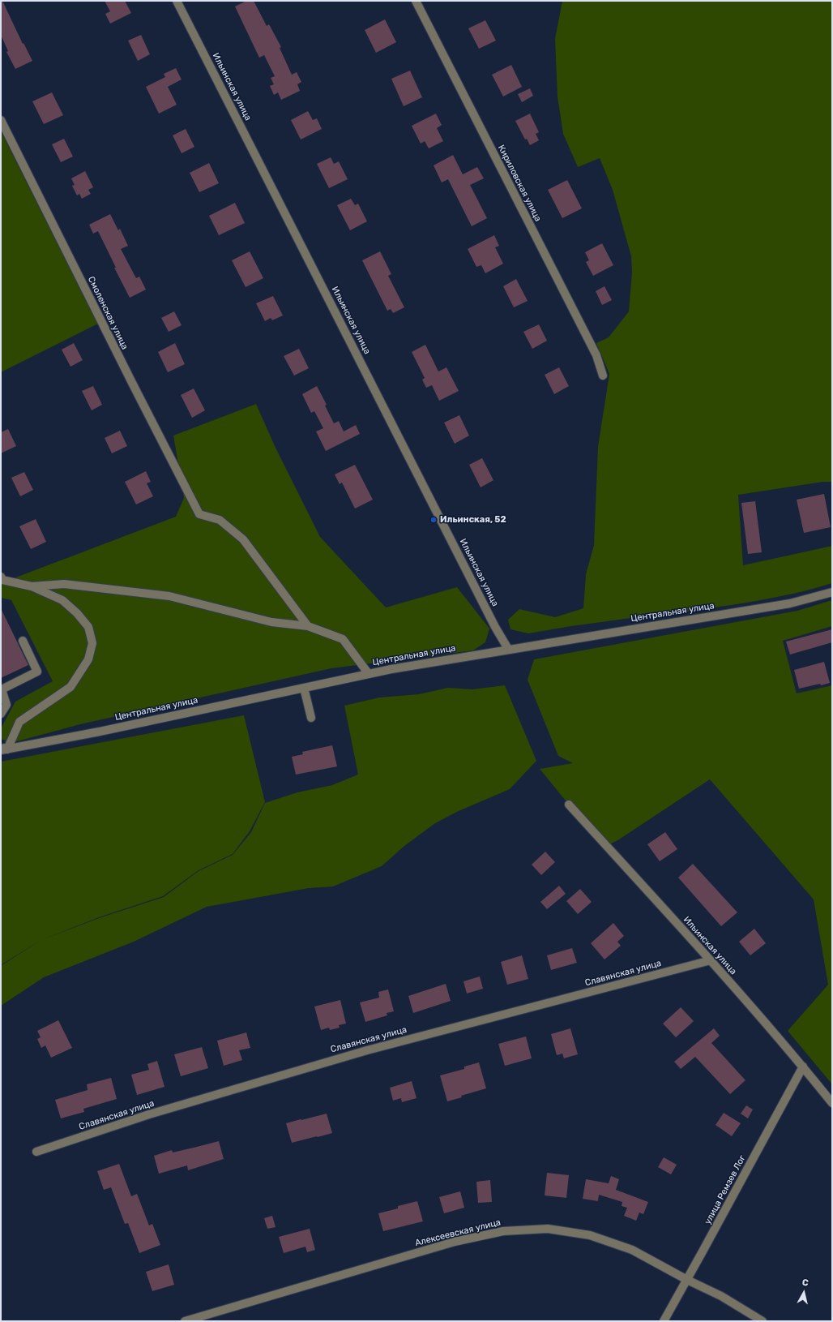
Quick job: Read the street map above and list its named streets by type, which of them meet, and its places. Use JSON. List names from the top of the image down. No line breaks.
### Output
{"streets":{"street":["Ильинская улица","Кириловская улица","Смоленская улица","Центральная улица","Славянская улица","улица Ремзев Лог","Алексеевская улица"]},"crossings":[["Ильинская улица","Центральная улица"],["Ильинская улица","Славянская улица"],["Ильинская улица","улица Ремзев Лог"],["улица Ремзев Лог","Алексеевская улица"]],"places":["Ильинская, 52"],"north":"top"}
